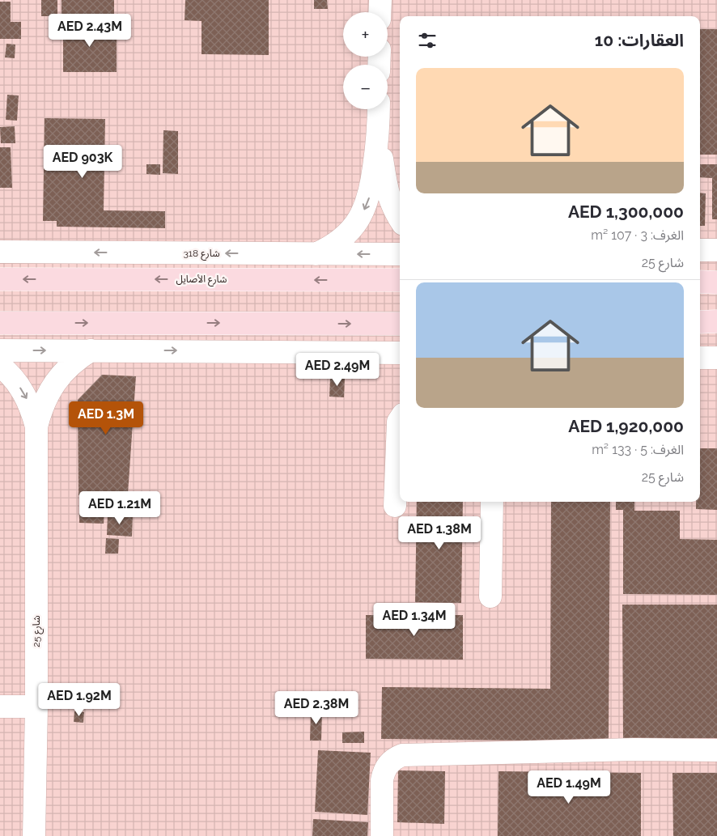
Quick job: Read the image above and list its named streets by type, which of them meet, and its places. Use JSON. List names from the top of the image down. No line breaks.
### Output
{"streets":{"main road":["شارع الأصايل"],"street":["شارع 318","شارع 25"]},"page":{"map_buttons":["+","−"],"price":["AED 2.43M","AED 903K","AED 2.49M","AED 1.3M","AED 1.21M","AED 1.38M","AED 1.34M","AED 1.92M","AED 2.38M","AED 1.49M"],"heading":"العقارات: 10","list":[{"name":"AED 1,300,000","note":"الغرف: 3 · 107 m² · شارع 25"},{"name":"AED 1,920,000","note":"الغرف: 5 · 133 m² · شارع 25"}]}}
